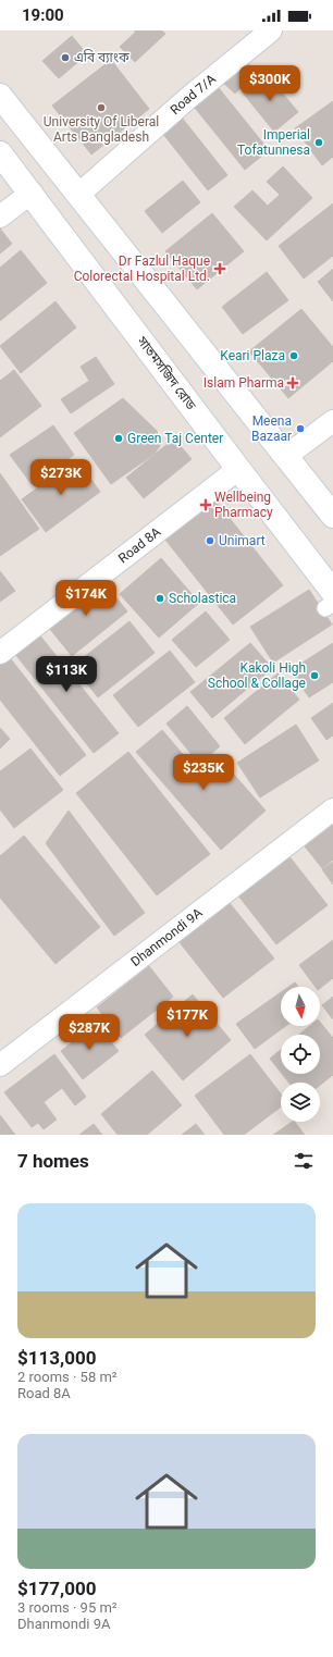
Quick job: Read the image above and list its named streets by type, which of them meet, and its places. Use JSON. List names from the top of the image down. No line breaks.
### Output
{"streets":{"main road":["সাতমসজিদ রোড"],"street":["Road 7/A","Road 8A","Dhanmondi 9A"]},"crossings":[["সাতমসজিদ রোড","Road 8A"]],"places":{"other":["এবি ব্যাংক","University Of Liberal Arts Bangladesh","Imperial Tofatunnesa","Keari Plaza","Meena Bazaar","Green Taj Center","Unimart","Scholastica","Kakoli High School & Collage"],"health":["Dr Fazlul Haque Colorectal Hospital Ltd.","Islam Pharma","Wellbeing Pharmacy"]},"north":"bottom","page":{"status":"19:00","price":["$300K","$273K","$174K","$113K","$235K","$177K","$287K"],"heading":"7 homes","list":[{"name":"$113,000","note":"2 rooms · 58 m² · Road 8A"},{"name":"$177,000","note":"3 rooms · 95 m² · Dhanmondi 9A"}]}}
